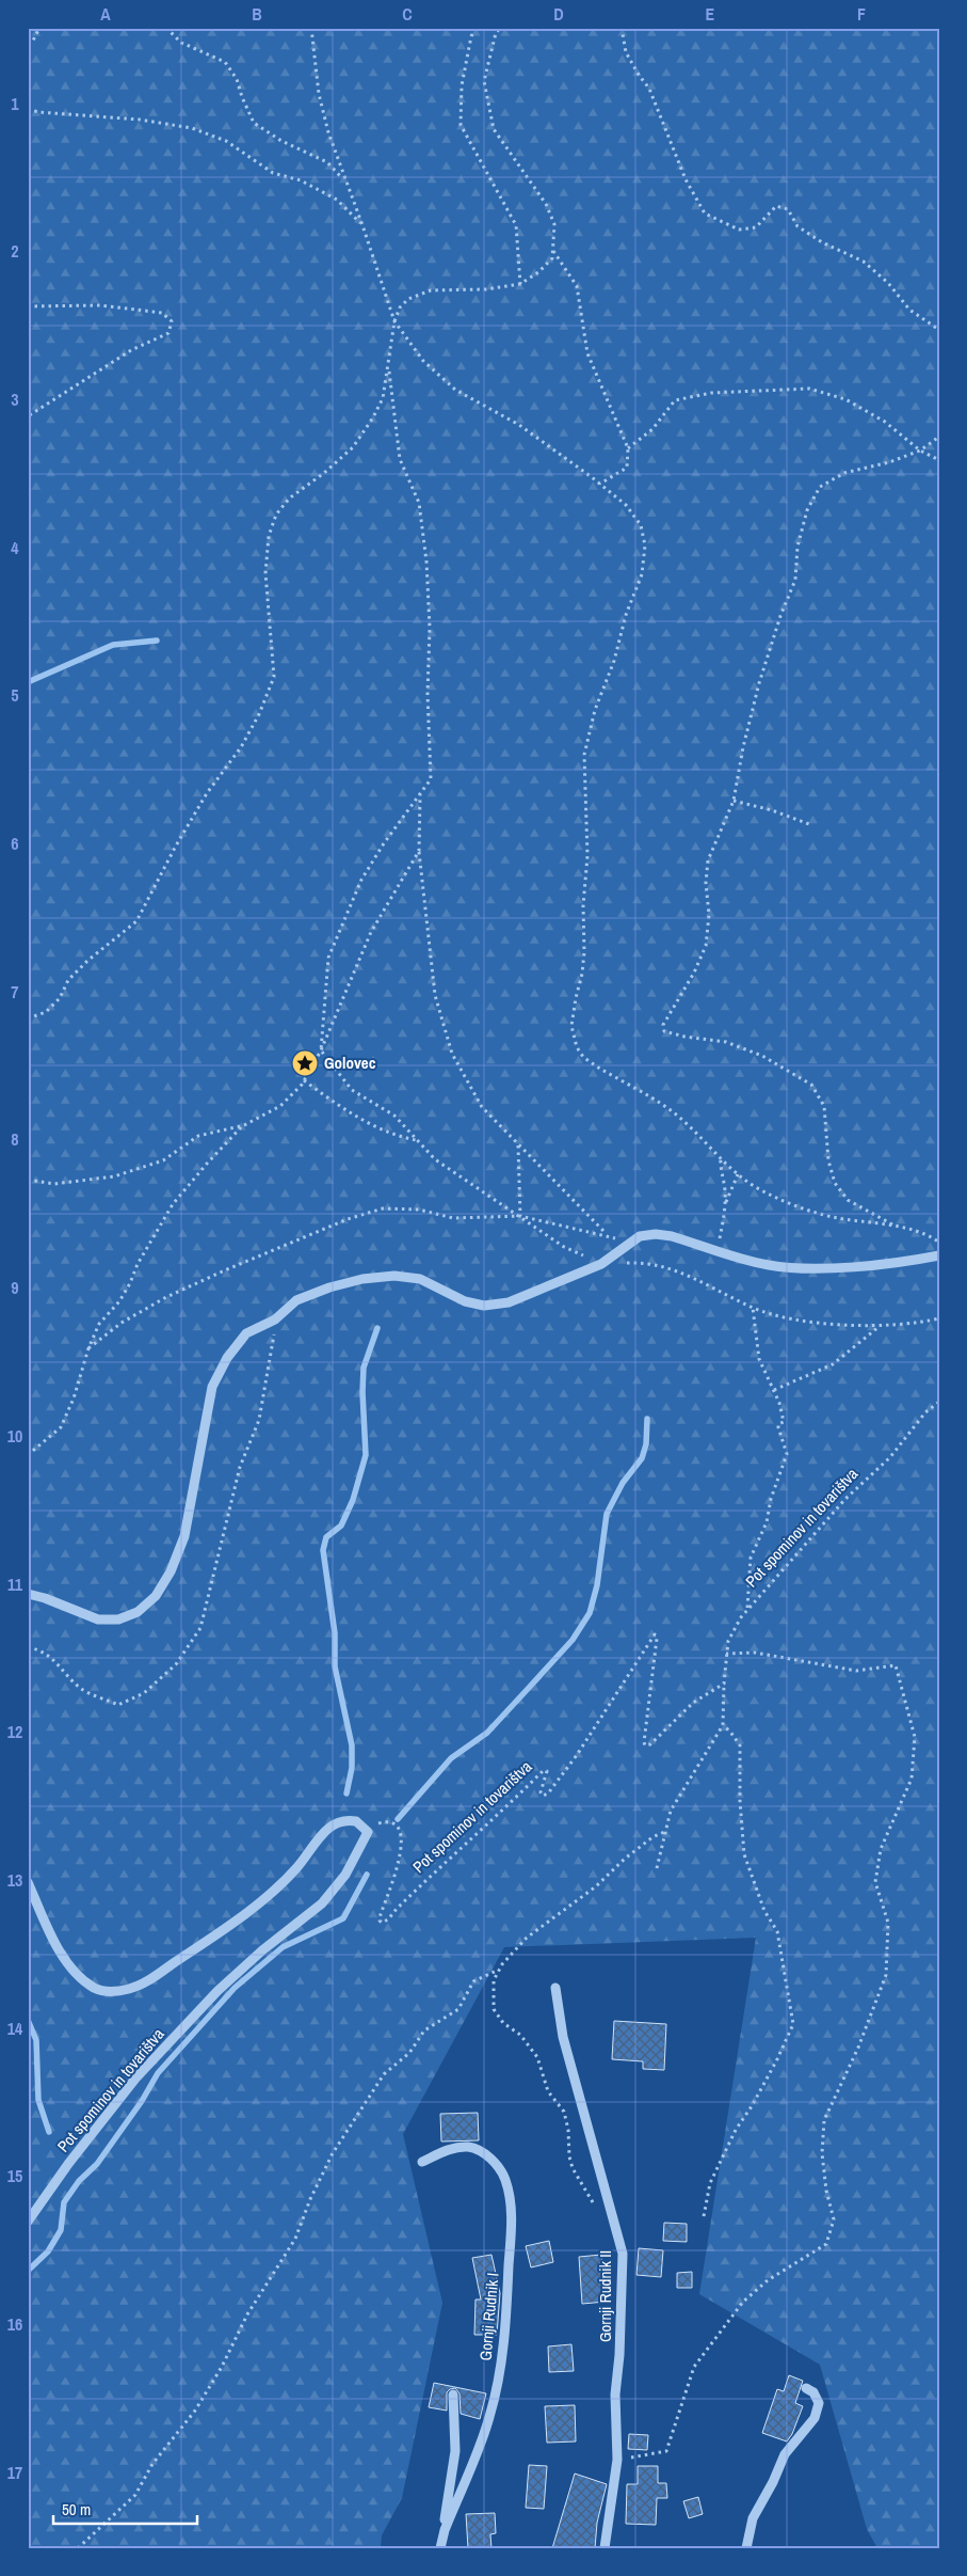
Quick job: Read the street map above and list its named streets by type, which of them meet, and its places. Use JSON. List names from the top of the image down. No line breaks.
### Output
{"streets":{"street":["Pot spominov in tovarištva","Gornji Rudnik II","Gornji Rudnik I"]},"places":{"place":["Golovec"]},"scale_bar":"50 m","grid":{"columns":["A","B","C","D","E","F"],"rows":["1","2","3","4","5","6","7","8","9","10","11","12","13","14","15","16","17"]}}
